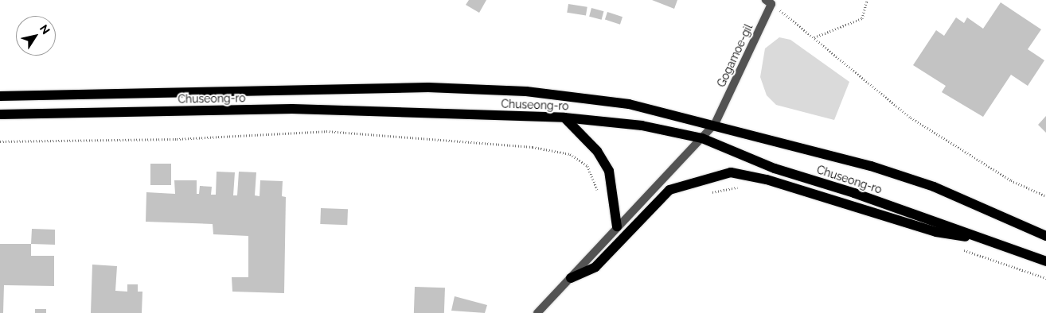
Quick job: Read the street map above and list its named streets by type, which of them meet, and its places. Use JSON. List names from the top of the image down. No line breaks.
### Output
{"streets":{"main road":["Chuseong-ro"],"street":["Gogamoe-gil"]},"crossings":[["Gogamoe-gil","Chuseong-ro"]],"north":"top right"}
